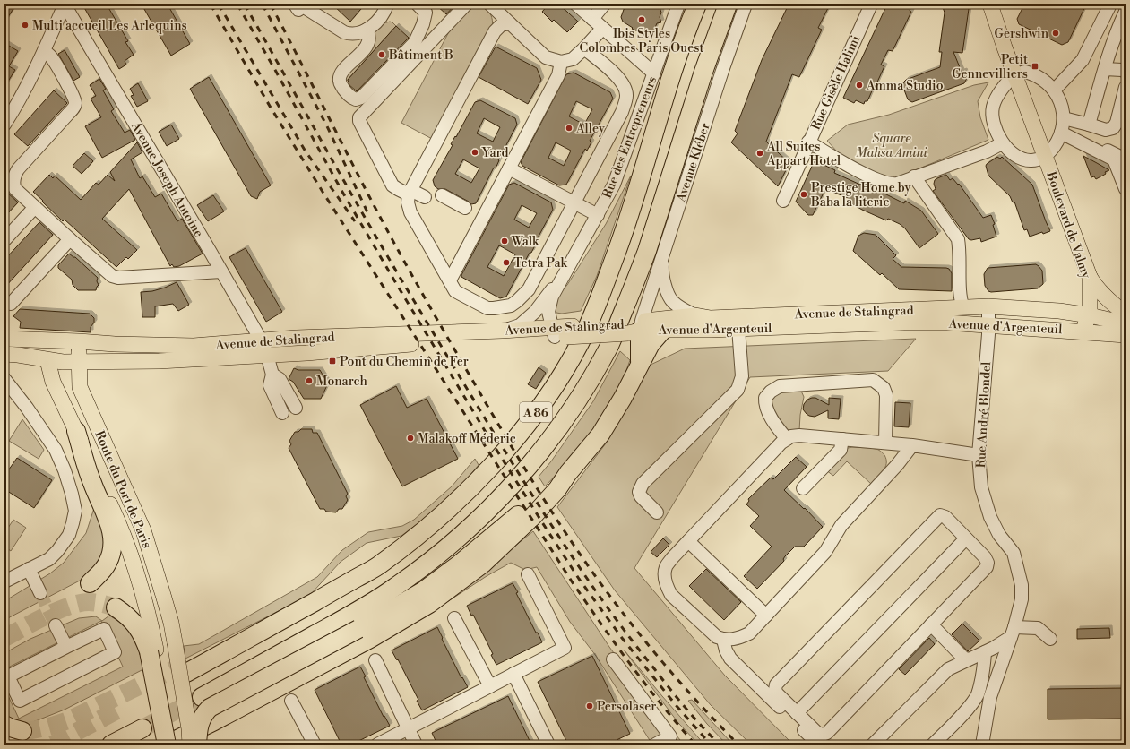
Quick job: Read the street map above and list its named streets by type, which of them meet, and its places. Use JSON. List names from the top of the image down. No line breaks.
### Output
{"streets":{"highway":["A 86"],"main road":["Boulevard de Valmy","Avenue de Stalingrad","Avenue d'Argenteuil","Route du Port de Paris"],"street":["Rue Gisèle Halimi","Rue des Entrepreneurs","Avenue Kléber","Avenue Joseph Antoine","Rue André Blondel"]},"crossings":[["Rue des Entrepreneurs","Avenue de Stalingrad"],["Avenue Kléber","Avenue de Stalingrad"],["Avenue Kléber","Avenue d'Argenteuil"],["Avenue Joseph Antoine","Avenue de Stalingrad"],["Boulevard de Valmy","Avenue de Stalingrad"],["Boulevard de Valmy","Avenue d'Argenteuil"],["Avenue de Stalingrad","Avenue d'Argenteuil"],["Avenue de Stalingrad","Rue André Blondel"],["Avenue de Stalingrad","Route du Port de Paris"],["Avenue d'Argenteuil","Rue André Blondel"]],"parks":["Square Mahsa Amini"],"places":{"other":["Ibis Styles Colombes Paris Ouest","Multi accueil Les Arlequins","Gershwin","Bâtiment B","Amma Studio","Alley","Yard","All Suites Appart Hotel","Prestige Home by Baba la literie","Walk","Tetra Pak","Monarch","Malakoff Méderic","Persolaser"],"transit":["Petit Gennevilliers","Pont du Chemin de Fer"]}}
